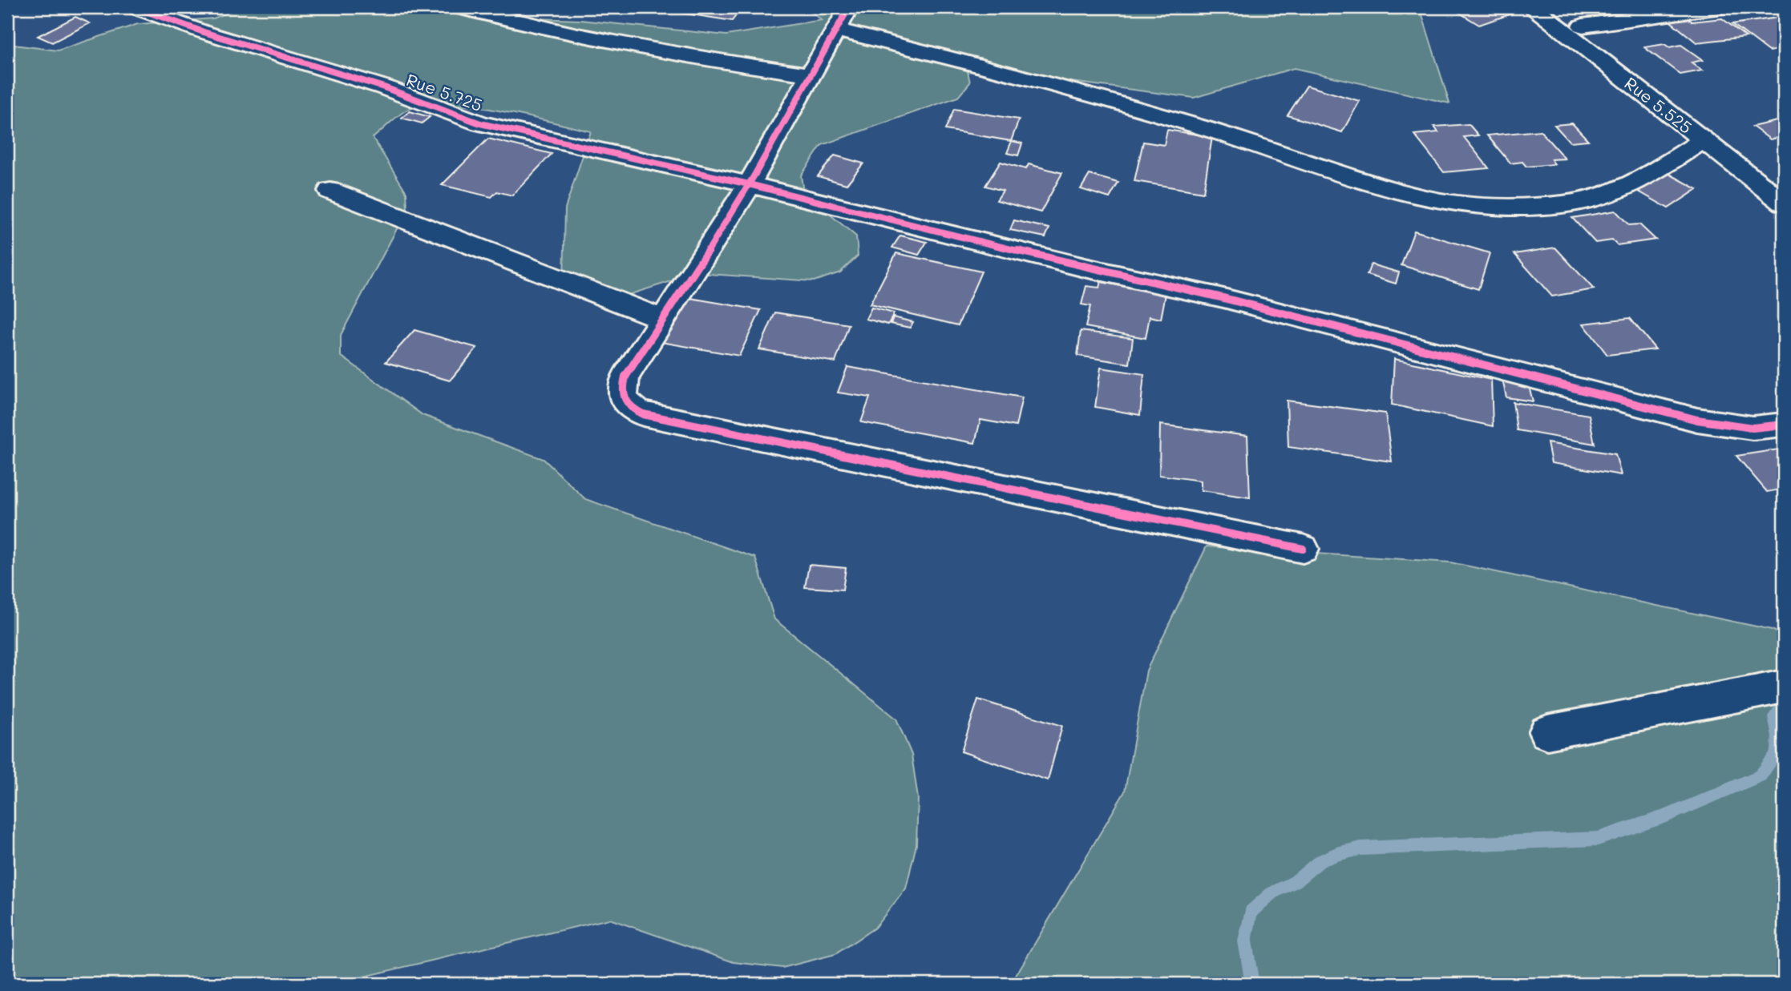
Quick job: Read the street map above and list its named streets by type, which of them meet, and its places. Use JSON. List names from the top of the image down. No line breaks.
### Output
{"streets":{"street":["Rue 5.725","Rue 5.525"]}}
